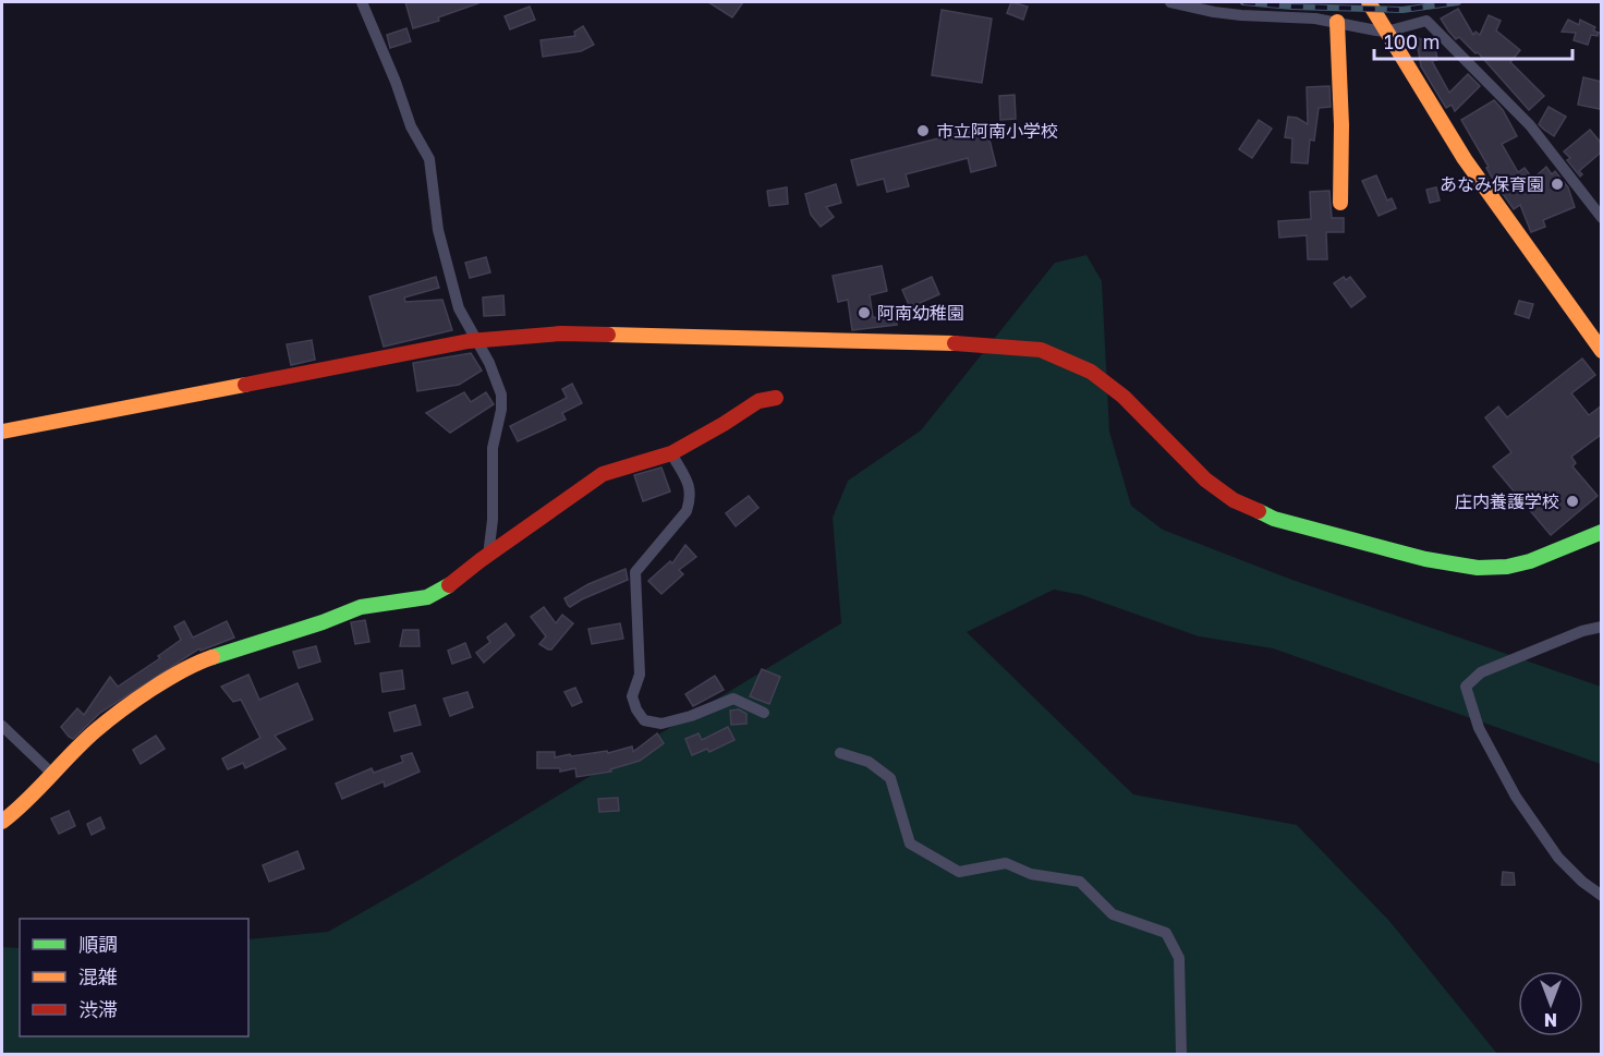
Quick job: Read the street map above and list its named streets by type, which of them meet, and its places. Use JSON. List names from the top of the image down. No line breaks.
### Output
{"places":["市立阿南小学校","あなみ保育園","阿南幼稚園","庄内養護学校"],"legend":["順調","混雑","渋滞"],"scale_bar":"100 m","north":"bottom"}
